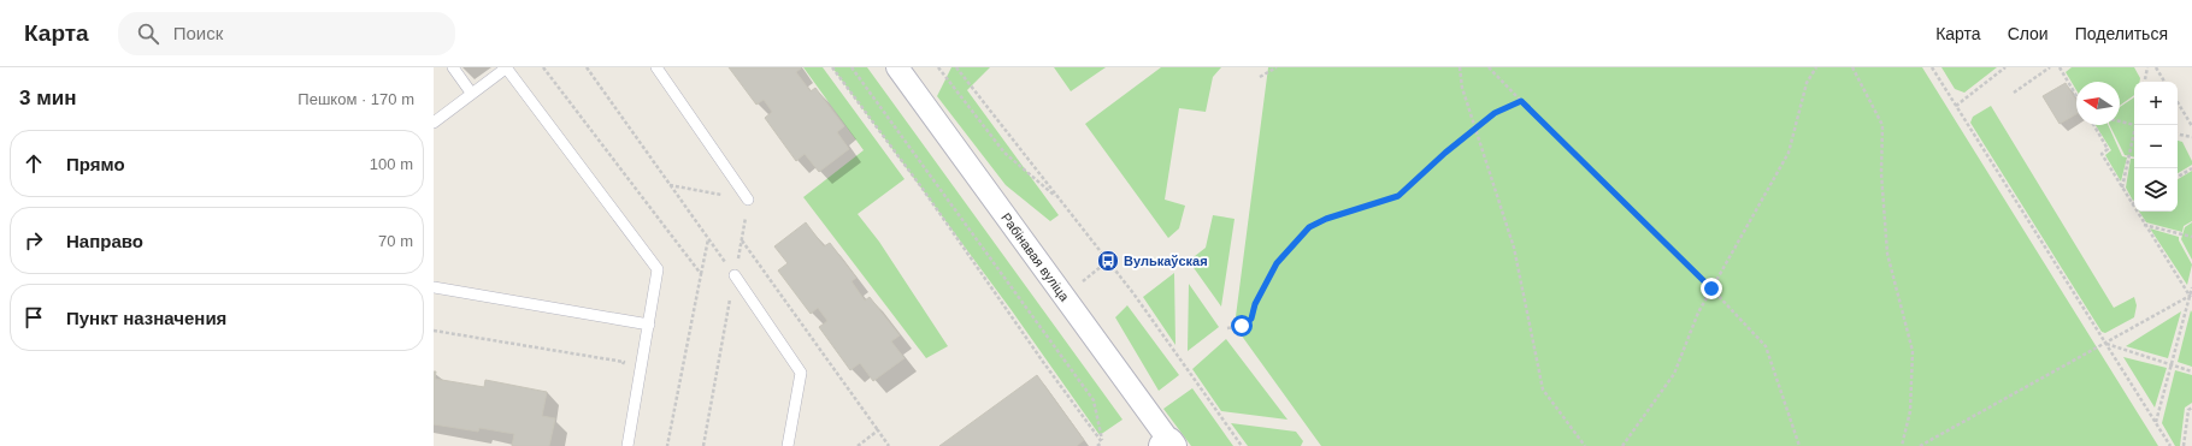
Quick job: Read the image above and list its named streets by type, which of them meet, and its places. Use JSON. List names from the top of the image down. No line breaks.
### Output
{"streets":{"street":["Рабінавая вуліца"]},"places":{"bus stop":["Вулькаўская"]},"north":"left","page":{"header":"Карта","search":"Поиск","nav":["Карта","Слои","Поделиться"],"heading":["3 мин","Пешком · 170 m"],"map_buttons":["+","−"],"list":[["Прямо","100 m"],["Направо","70 m"],"Пункт назначения"]}}
